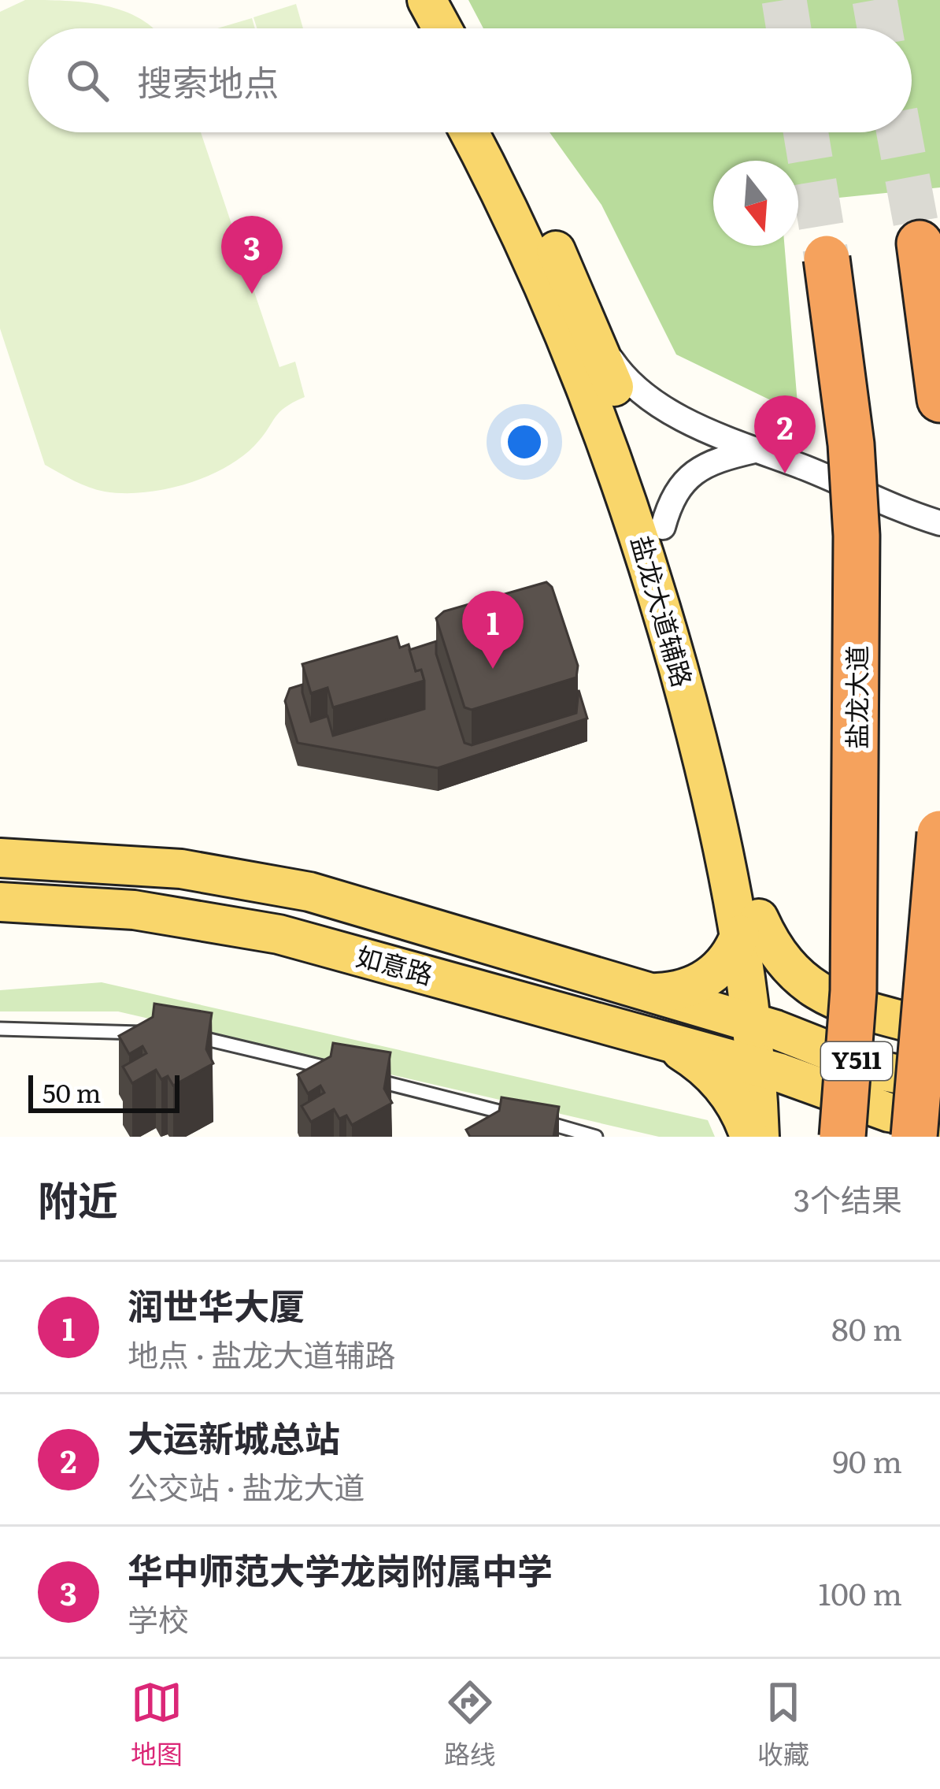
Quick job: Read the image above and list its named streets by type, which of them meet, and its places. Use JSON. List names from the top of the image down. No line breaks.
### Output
{"streets":{"highway":["盐龙大道"],"main road":["盐龙大道辅路","如意路","Y511"]},"crossings":[["盐龙大道辅路","如意路"],["盐龙大道辅路","Y511"],["如意路","Y511"]],"scale_bar":"50 m","north":"bottom","page":{"search":"搜索地点","pins":["3","2","1"],"scale":"50 m","heading":["附近","3个结果"],"list":[{"mark":"1","name":"润世华大厦","note":"地点 · 盐龙大道辅路","value":"80 m"},{"mark":"2","name":"大运新城总站","note":"公交站 · 盐龙大道","value":"90 m"},{"mark":"3","name":"华中师范大学龙岗附属中学","note":"学校","value":"100 m"}],"nav":["地图","路线","收藏"]}}
